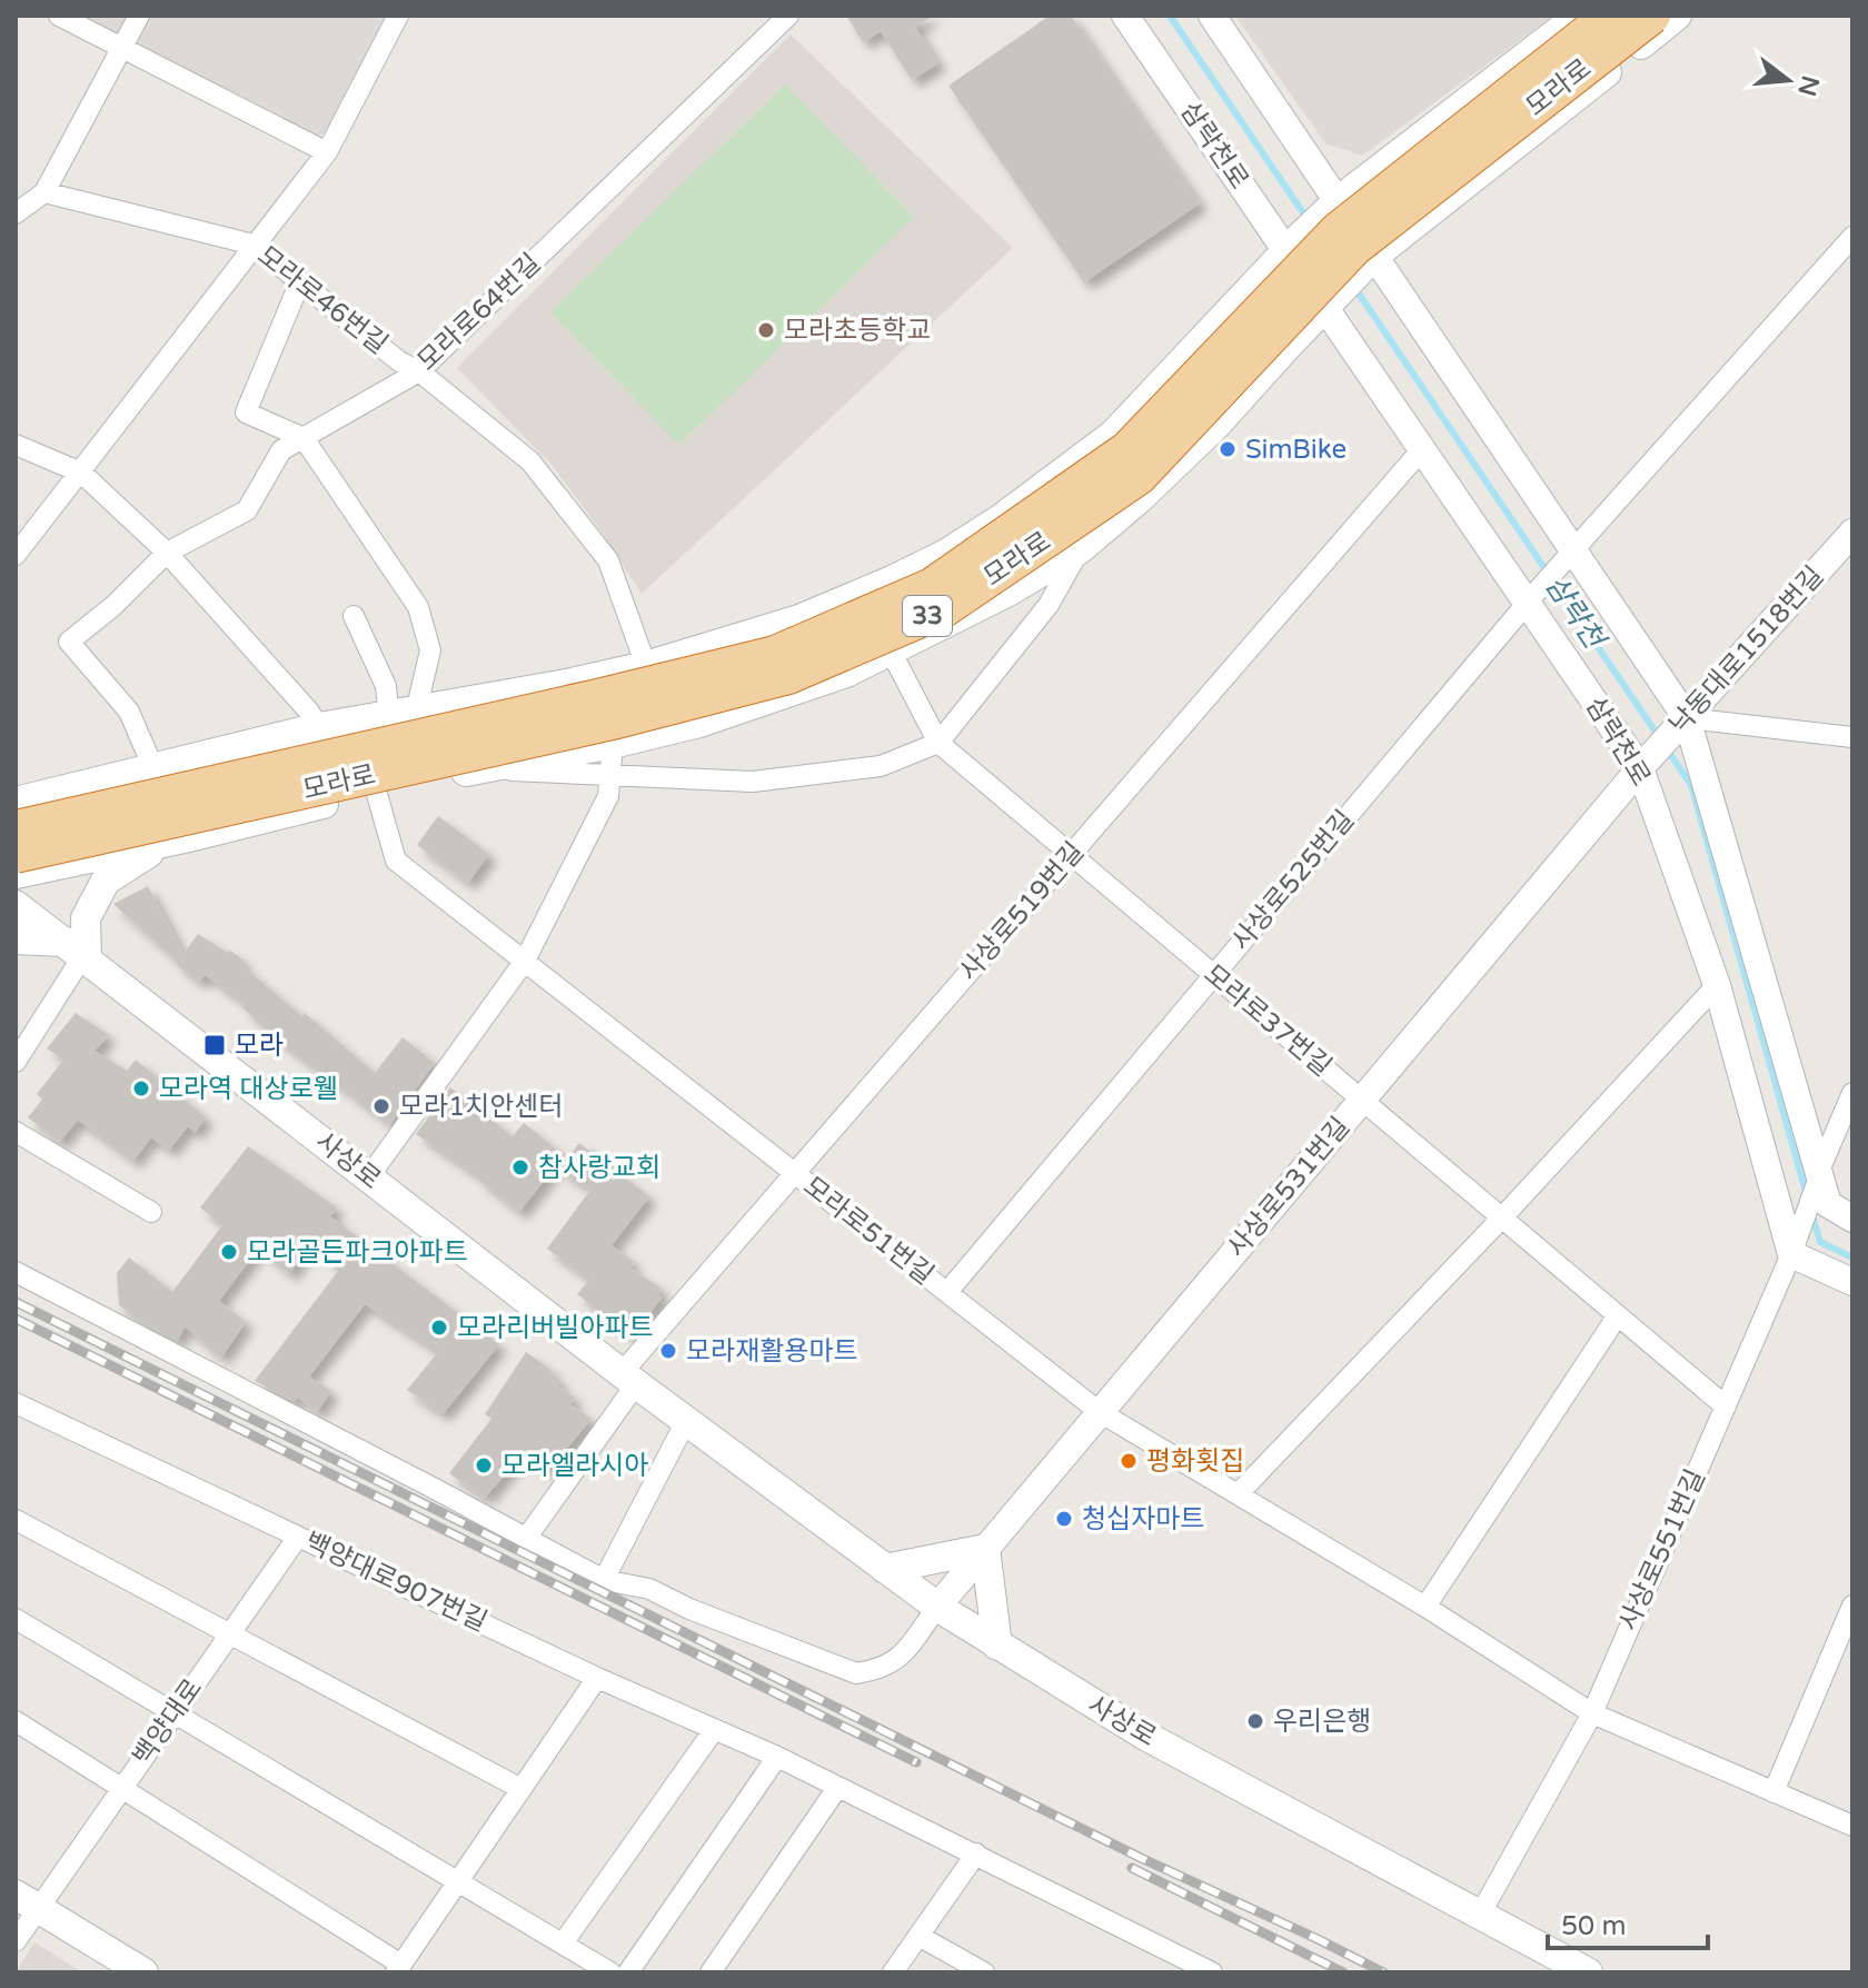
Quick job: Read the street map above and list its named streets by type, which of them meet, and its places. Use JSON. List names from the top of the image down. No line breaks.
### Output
{"streets":{"highway":["모라로","33"],"main road":["사상로"],"street":["삼락천로","모라로46번길","모라로64번길","낙동대로1518번길","사상로525번길","사상로519번길","모라로37번길","사상로531번길","모라로51번길","사상로551번길","백양대로907번길","백양대로"]},"crossings":[["모라로","삼락천로"],["모라로","모라로46번길"],["모라로","모라로64번길"],["모라로","모라로37번길"],["모라로","모라로51번길"],["삼락천로","낙동대로1518번길"],["삼락천로","사상로525번길"],["삼락천로","사상로519번길"],["삼락천로","사상로531번길"],["삼락천로","사상로551번길"],["모라로46번길","모라로64번길"],["낙동대로1518번길","사상로531번길"],["사상로525번길","모라로37번길"],["사상로525번길","모라로51번길"],["사상로519번길","모라로37번길"],["사상로519번길","사상로"],["사상로519번길","모라로51번길"],["모라로37번길","사상로531번길"],["모라로37번길","사상로551번길"],["사상로","사상로531번길"],["사상로","사상로551번길"],["사상로531번길","모라로51번길"],["모라로51번길","사상로551번길"],["백양대로907번길","백양대로"]],"water":["삼락천"],"places":{"other":["모라초등학교","SimBike","모라역 대상로웰","모라1치안센터","참사랑교회","모라골든파크아파트","모라리버빌아파트","모라재활용마트","평화횟집","모라엘라시아","청십자마트","우리은행"],"transit":["모라"]},"scale_bar":"50 m","north":"right"}
